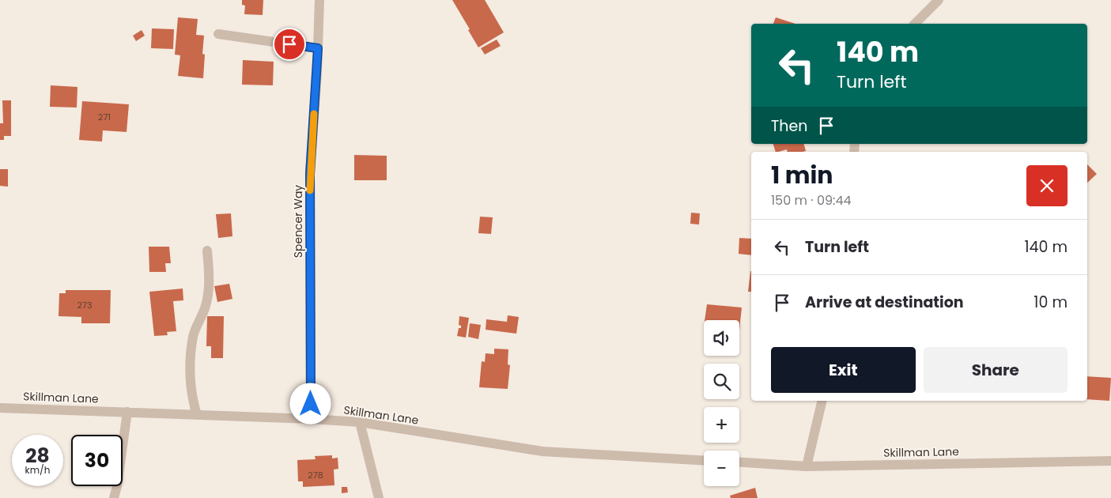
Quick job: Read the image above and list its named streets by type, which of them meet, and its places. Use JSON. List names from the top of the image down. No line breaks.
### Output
{"streets":{"street":["Spencer Way","Skillman Lane"]},"crossings":[["Spencer Way","Skillman Lane"]],"house_numbers":["271","273","278"],"page":{"turn":["140 m","Turn left"],"then":"Then","heading":["1 min","150 m · 09:44"],"list":[{"name":"Turn left","value":"140 m"},{"name":"Arrive at destination","value":"10 m"}],"map_buttons":["+","−"],"buttons":["Exit","Share"],"speed":"28 km/h","limit":"30"}}
